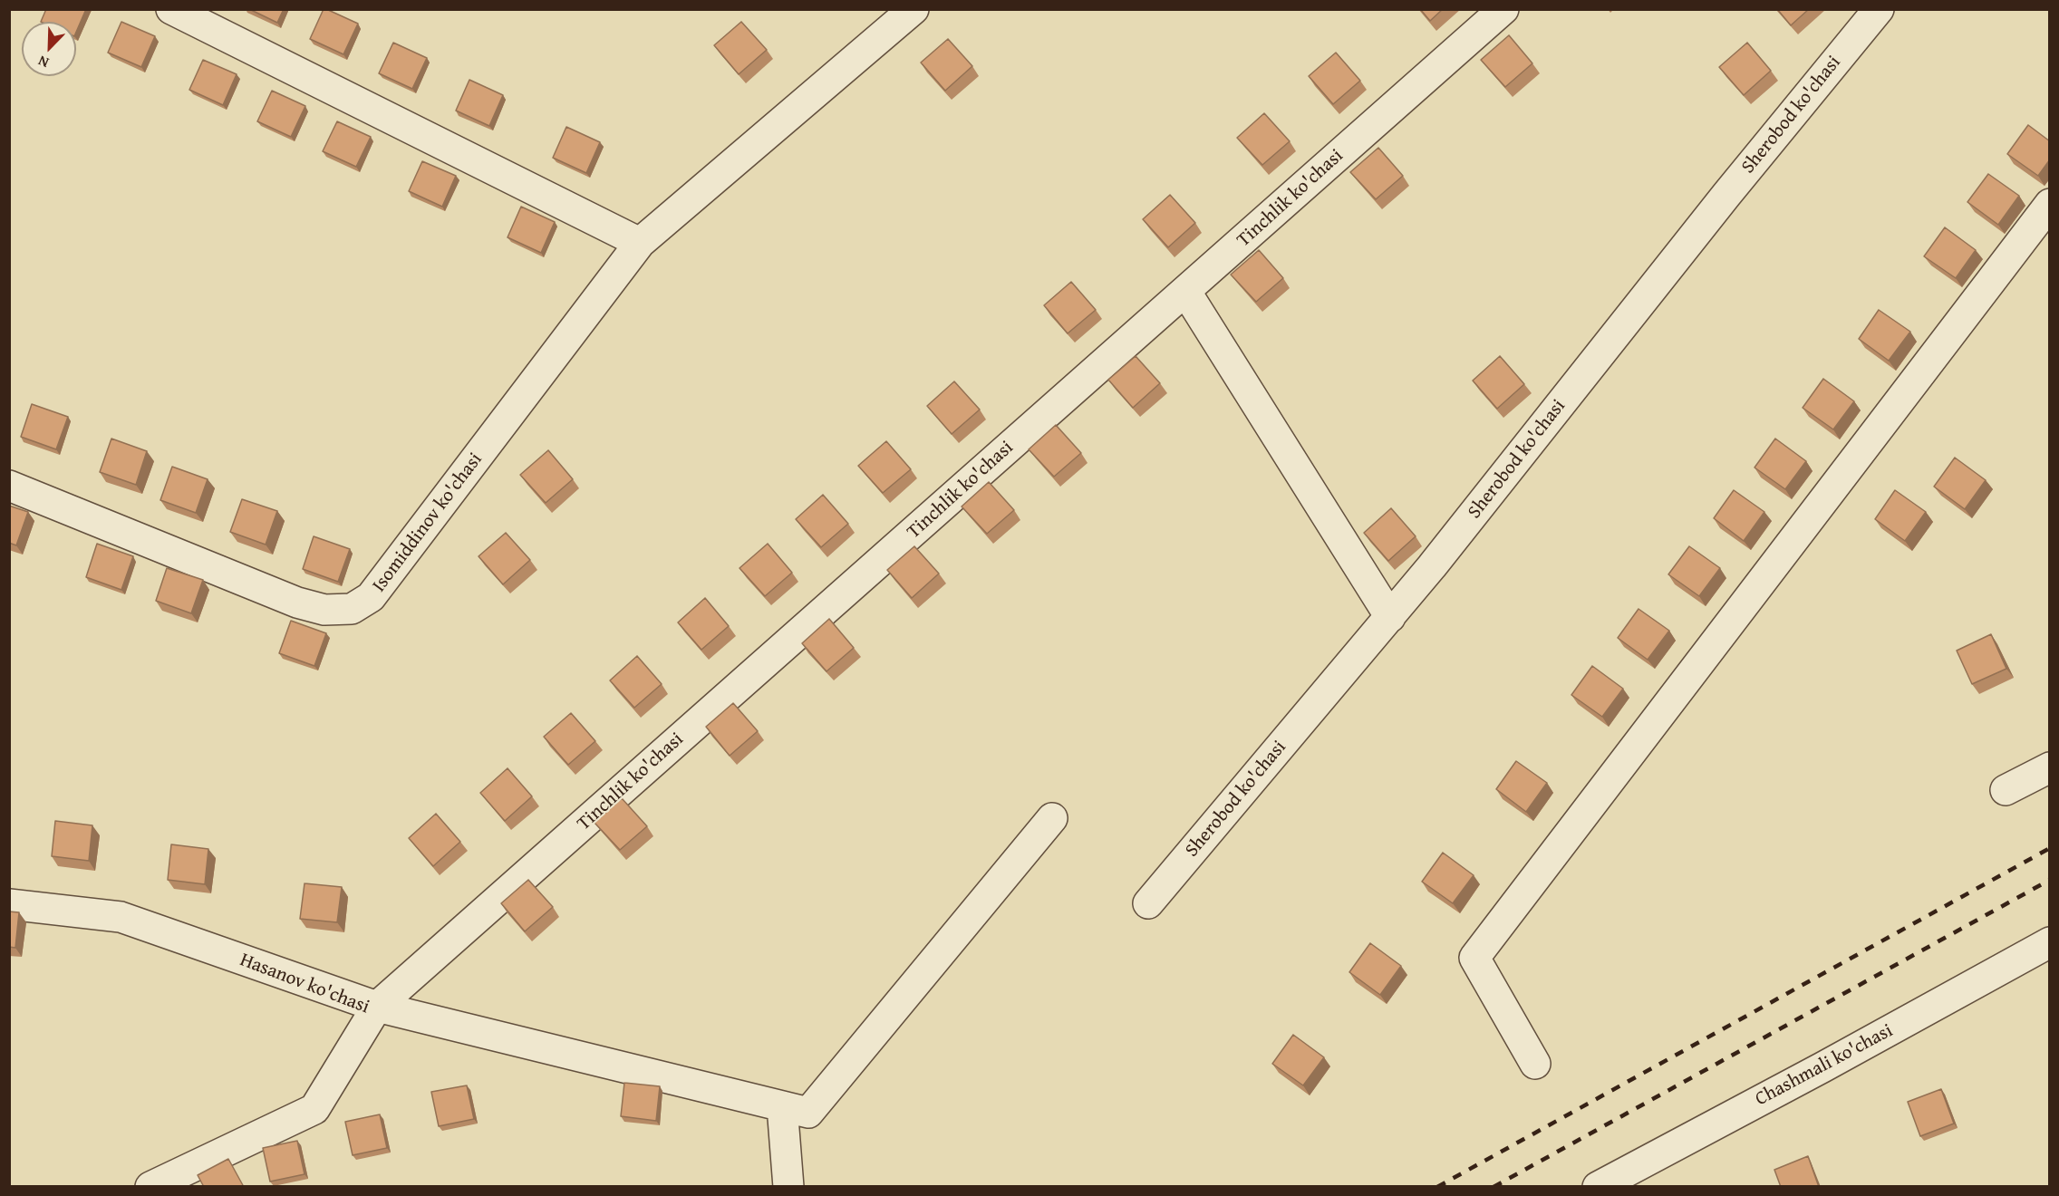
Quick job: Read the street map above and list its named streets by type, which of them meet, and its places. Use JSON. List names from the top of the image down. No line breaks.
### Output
{"streets":{"street":["Sherobod ko'chasi","Tinchlik ko'chasi","Isomiddinov ko'chasi","Hasanov ko'chasi","Chashmali ko'chasi"]},"crossings":[["Tinchlik ko'chasi","Hasanov ko'chasi"]],"north":"bottom left"}
